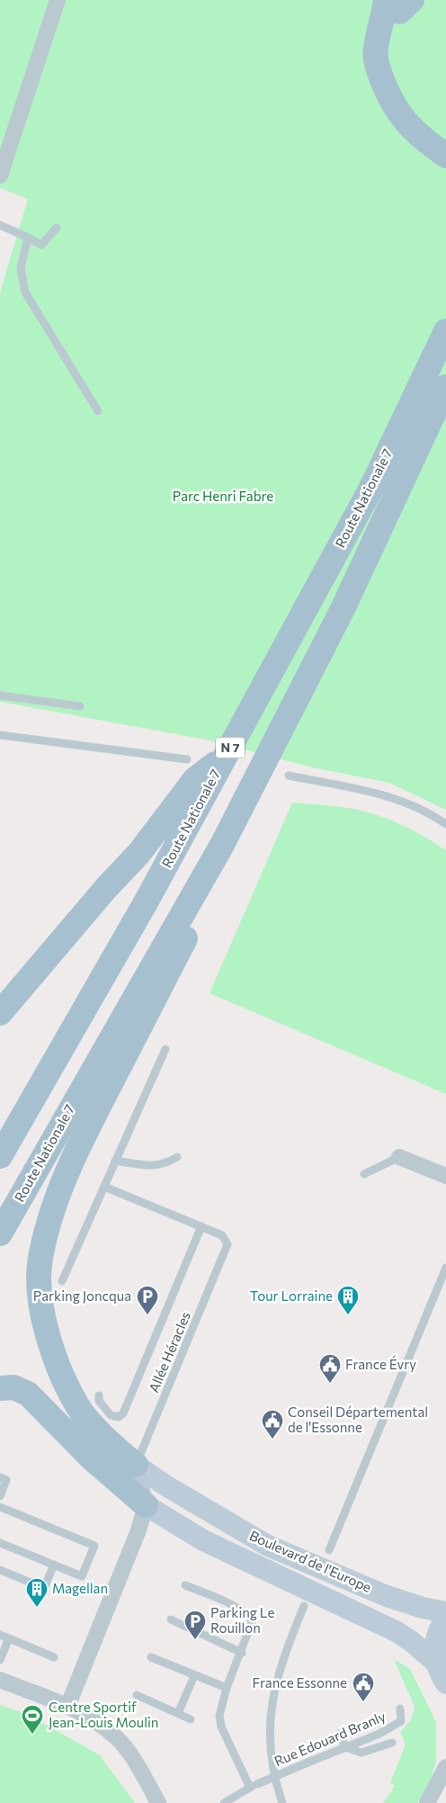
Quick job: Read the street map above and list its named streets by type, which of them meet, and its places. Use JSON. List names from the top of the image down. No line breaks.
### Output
{"streets":{"main road":["Route Nationale 7","N 7","Boulevard de l'Europe"],"lane":["Allée Héracles","Rue Edouard Branly"]},"crossings":[["Allée Héracles","Boulevard de l'Europe"]],"parks":["Parc Henri Fabre"],"places":{"parking":["Parking Joncqua","Parking Le Rouillon"],"building":["Tour Lorraine","Magellan"],"public building":["France Évry","Conseil Départemental de l'Essonne","France Essonne"],"sports":["Centre Sportif Jean-Louis Moulin"]}}
